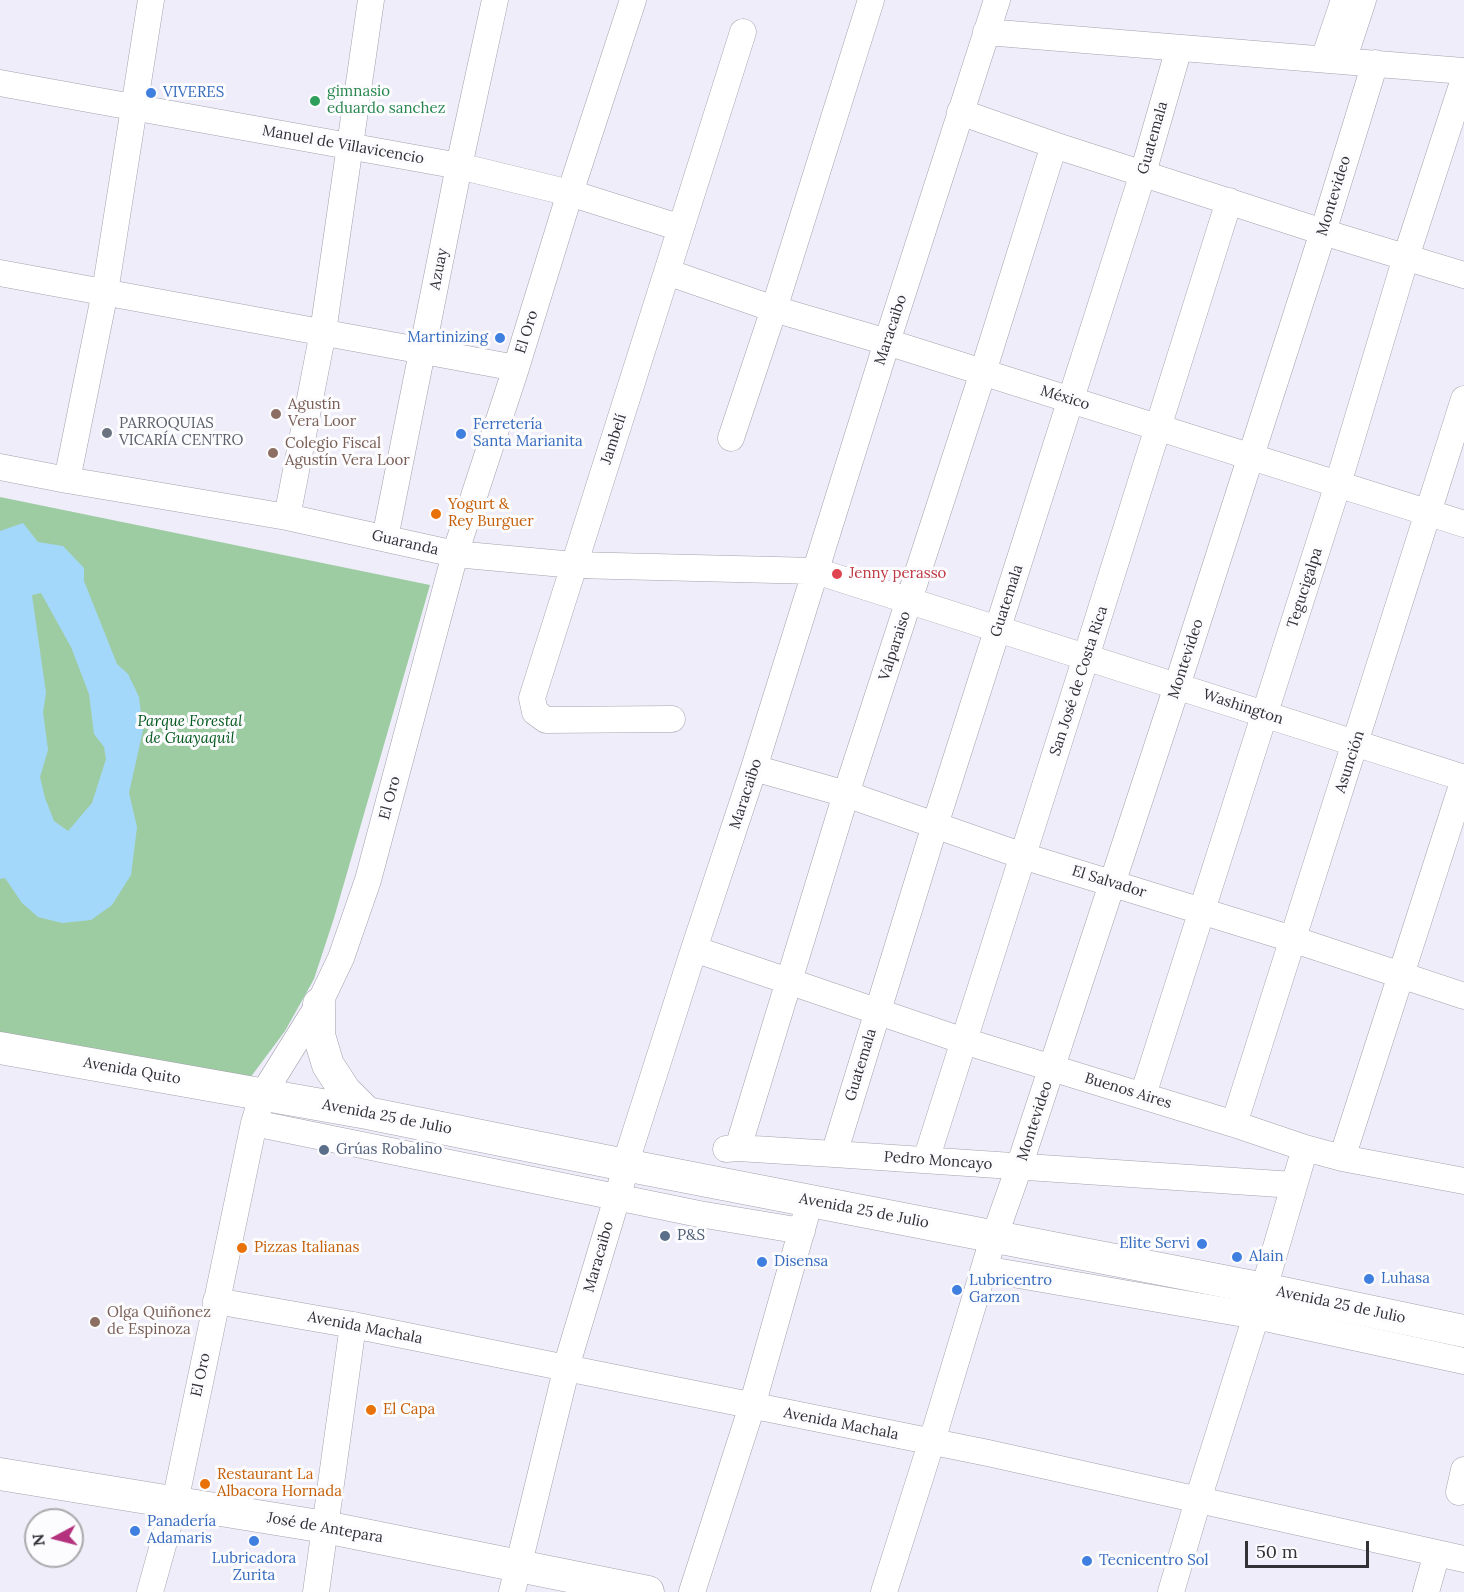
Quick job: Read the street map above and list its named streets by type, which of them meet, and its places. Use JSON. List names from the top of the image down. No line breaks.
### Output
{"streets":{"main road":["Avenida Quito","Avenida 25 de Julio","José de Antepara"],"street":["Guatemala","Manuel de Villavicencio","Montevideo","Azuay","Maracaibo","El Oro","México","Jambelí","Guaranda","Tegucigalpa","Valparaiso","San José de Costa Rica","Washington","Asunción","El Salvador","Buenos Aires","Pedro Moncayo","Avenida Machala"]},"crossings":[["Guatemala","México"],["Guatemala","Washington"],["Guatemala","El Salvador"],["Guatemala","Buenos Aires"],["Guatemala","Pedro Moncayo"],["Manuel de Villavicencio","Azuay"],["Manuel de Villavicencio","El Oro"],["Manuel de Villavicencio","Jambelí"],["Montevideo","México"],["Montevideo","Washington"],["Montevideo","El Salvador"],["Montevideo","Buenos Aires"],["Montevideo","Avenida 25 de Julio"],["Montevideo","Pedro Moncayo"],["Montevideo","Avenida Machala"],["Azuay","Guaranda"],["Maracaibo","México"],["Maracaibo","Guaranda"],["Maracaibo","Washington"],["Maracaibo","El Salvador"],["Maracaibo","Buenos Aires"],["Maracaibo","Avenida 25 de Julio"],["Maracaibo","Avenida Machala"],["Maracaibo","José de Antepara"],["El Oro","Guaranda"],["El Oro","Avenida Quito"],["El Oro","Avenida 25 de Julio"],["El Oro","Avenida Machala"],["El Oro","José de Antepara"],["México","Jambelí"],["México","Tegucigalpa"],["México","Valparaiso"],["México","San José de Costa Rica"],["México","Asunción"],["Jambelí","Guaranda"],["Guaranda","Washington"],["Tegucigalpa","Washington"],["Tegucigalpa","El Salvador"],["Tegucigalpa","Buenos Aires"],["Valparaiso","Washington"],["Valparaiso","El Salvador"],["Valparaiso","Buenos Aires"],["Valparaiso","Pedro Moncayo"],["San José de Costa Rica","Washington"],["San José de Costa Rica","El Salvador"],["San José de Costa Rica","Buenos Aires"],["San José de Costa Rica","Pedro Moncayo"],["Washington","Asunción"],["Asunción","El Salvador"],["Asunción","Buenos Aires"],["Avenida Quito","Avenida 25 de Julio"]],"parks":["Parque Forestal de Guayaquil"],"places":["VIVERES","gimnasio eduardo sanchez","Martinizing","Agustín Vera Loor","PARROQUIAS VICARÍA CENTRO","Ferretería Santa Marianita","Colegio Fiscal Agustín Vera Loor","Yogurt & Rey Burguer","Jenny perasso","Grúas Robalino","P&S","Elite Servi","Pizzas Italianas","Alain","Disensa","Luhasa","Lubricentro Garzon","Olga Quiñonez de Espinoza","El Capa","Restaurant La Albacora Hornada","Panadería Adamaris","Lubricadora Zurita","Tecnicentro Sol"],"scale_bar":"50 m","north":"left"}
